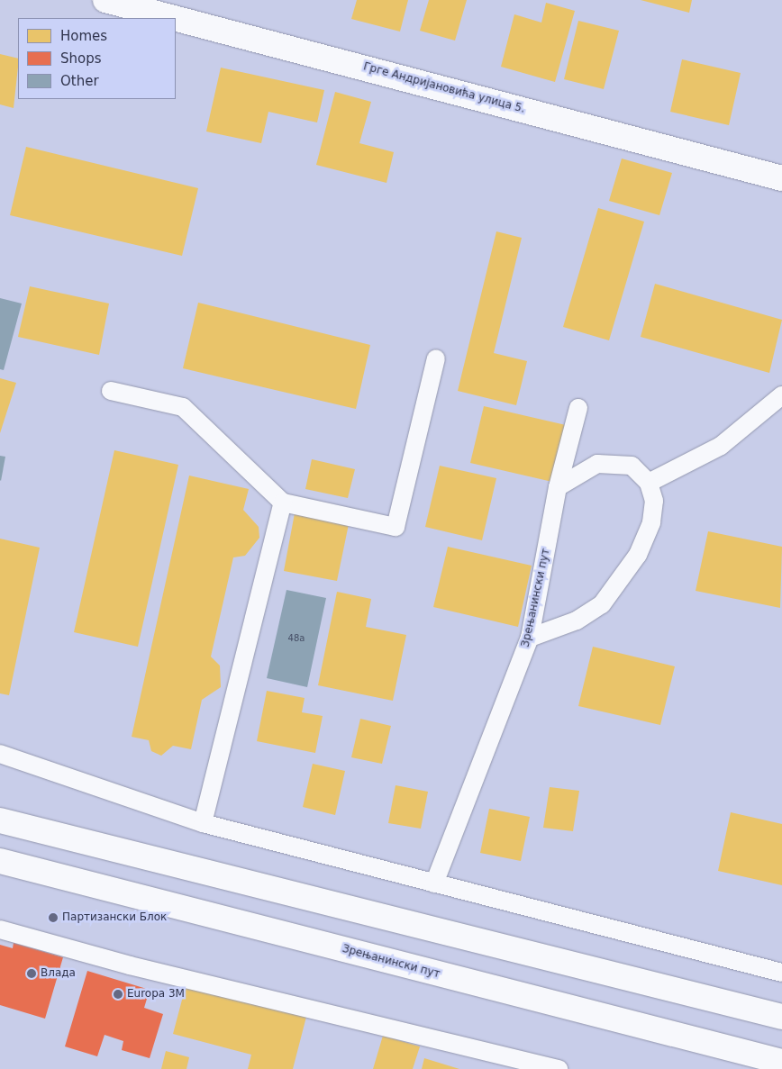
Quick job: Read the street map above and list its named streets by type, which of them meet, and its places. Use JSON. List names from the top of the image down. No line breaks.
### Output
{"streets":{"main road":["Грге Андријановића улица 5.","Зрењанински пут"]},"places":["Партизански Блок","Влада","Europa 3M"],"house_numbers":["48a"],"legend":["Homes","Shops","Other"]}
